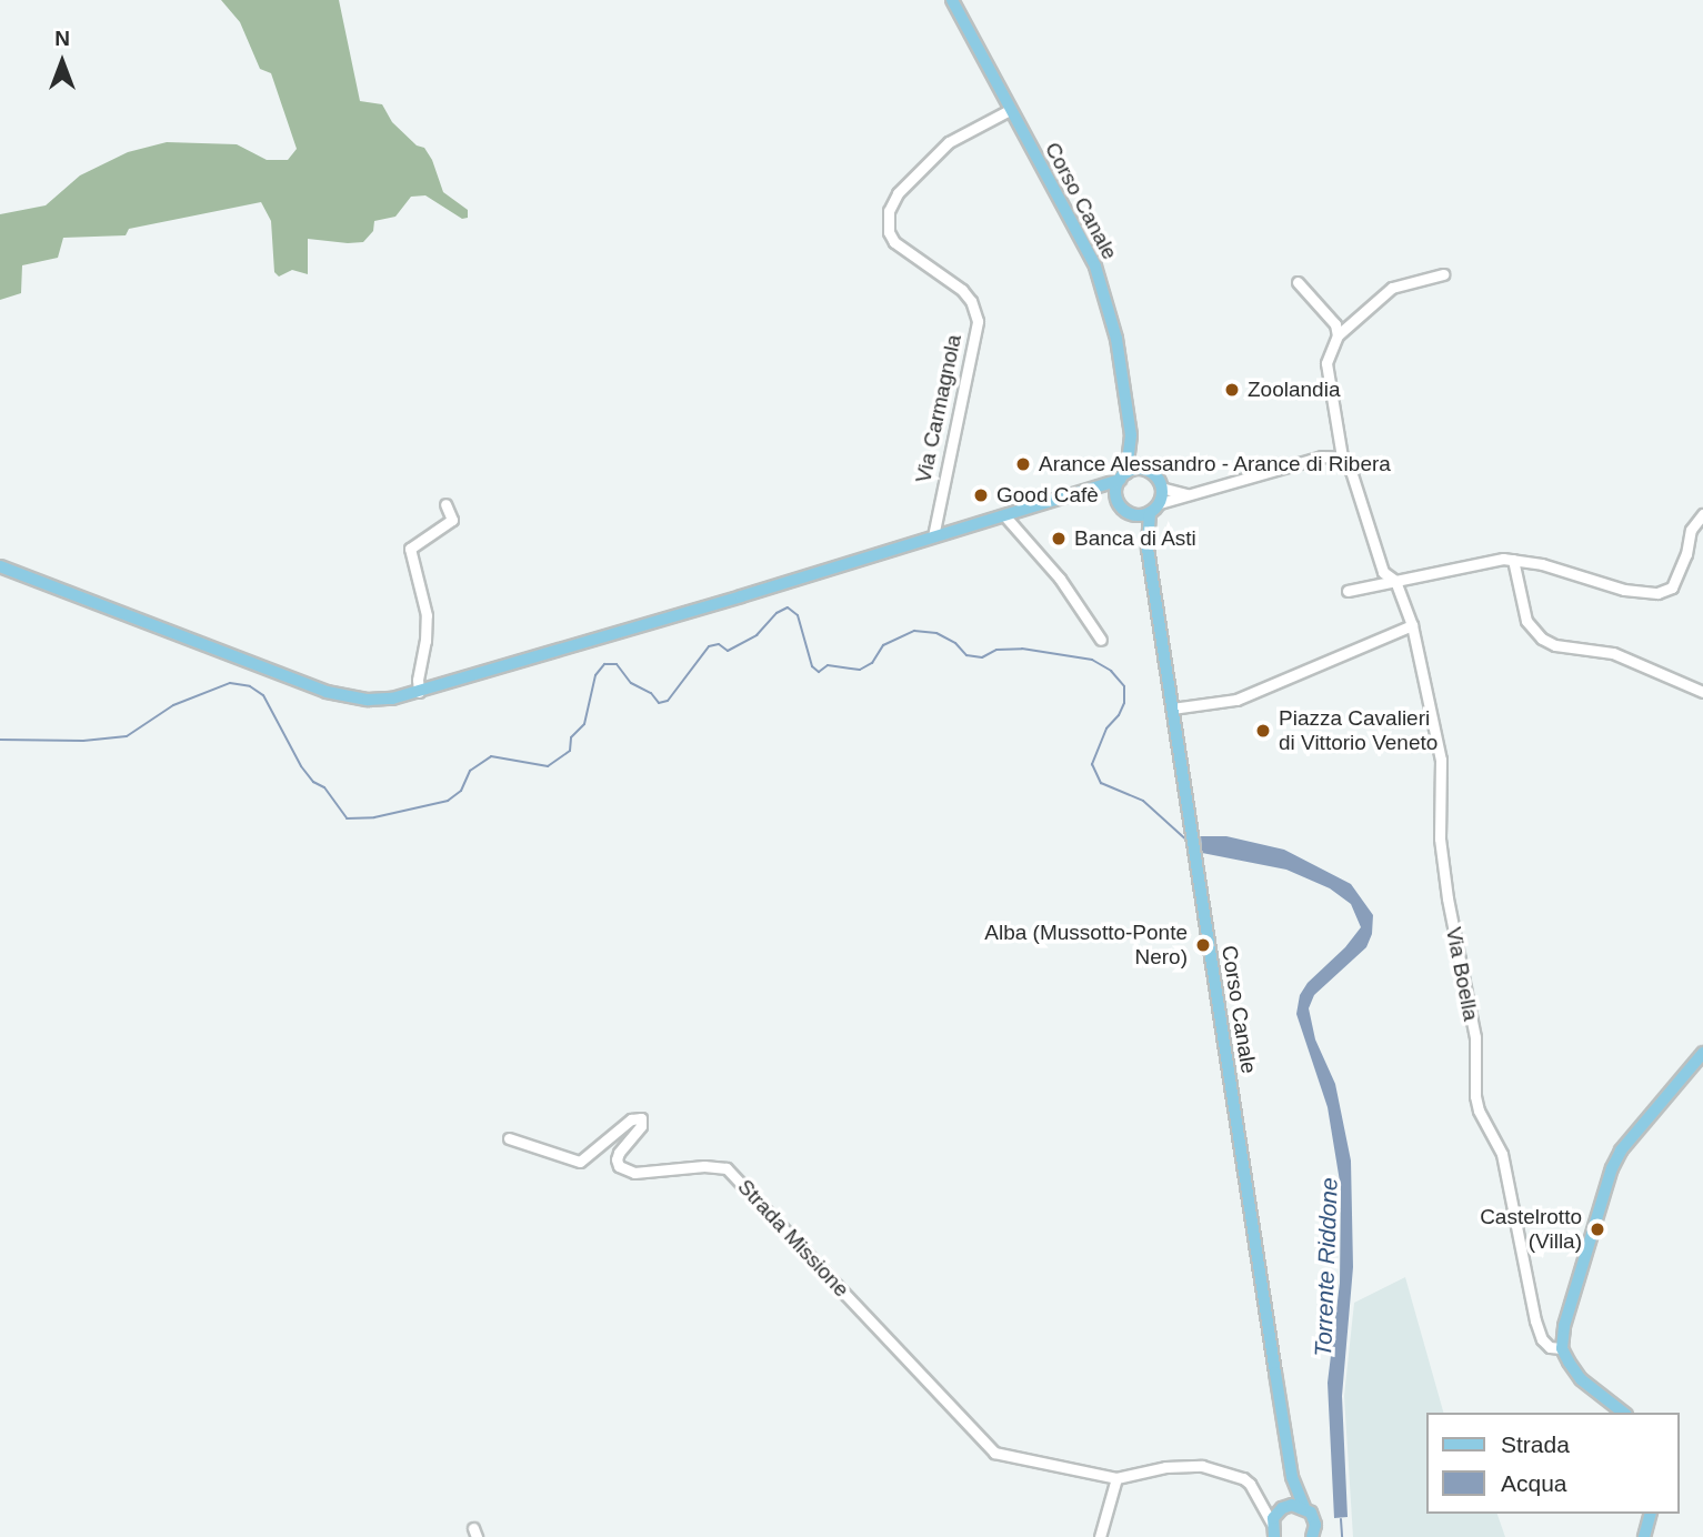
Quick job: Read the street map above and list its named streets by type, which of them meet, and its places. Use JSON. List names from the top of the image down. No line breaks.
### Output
{"streets":{"main road":["Corso Canale"],"street":["Via Carmagnola","Via Boella","Strada Missione"]},"crossings":[["Corso Canale","Via Carmagnola"],["Corso Canale","Strada Missione"]],"water":["Torrente Riddone"],"places":["Zoolandia","Arance Alessandro - Arance di Ribera","Good Cafè","Banca di Asti","Piazza Cavalieri di Vittorio Veneto","Alba (Mussotto-Ponte Nero)","Castelrotto (Villa)"],"legend":["Strada","Acqua"],"north":"top"}
